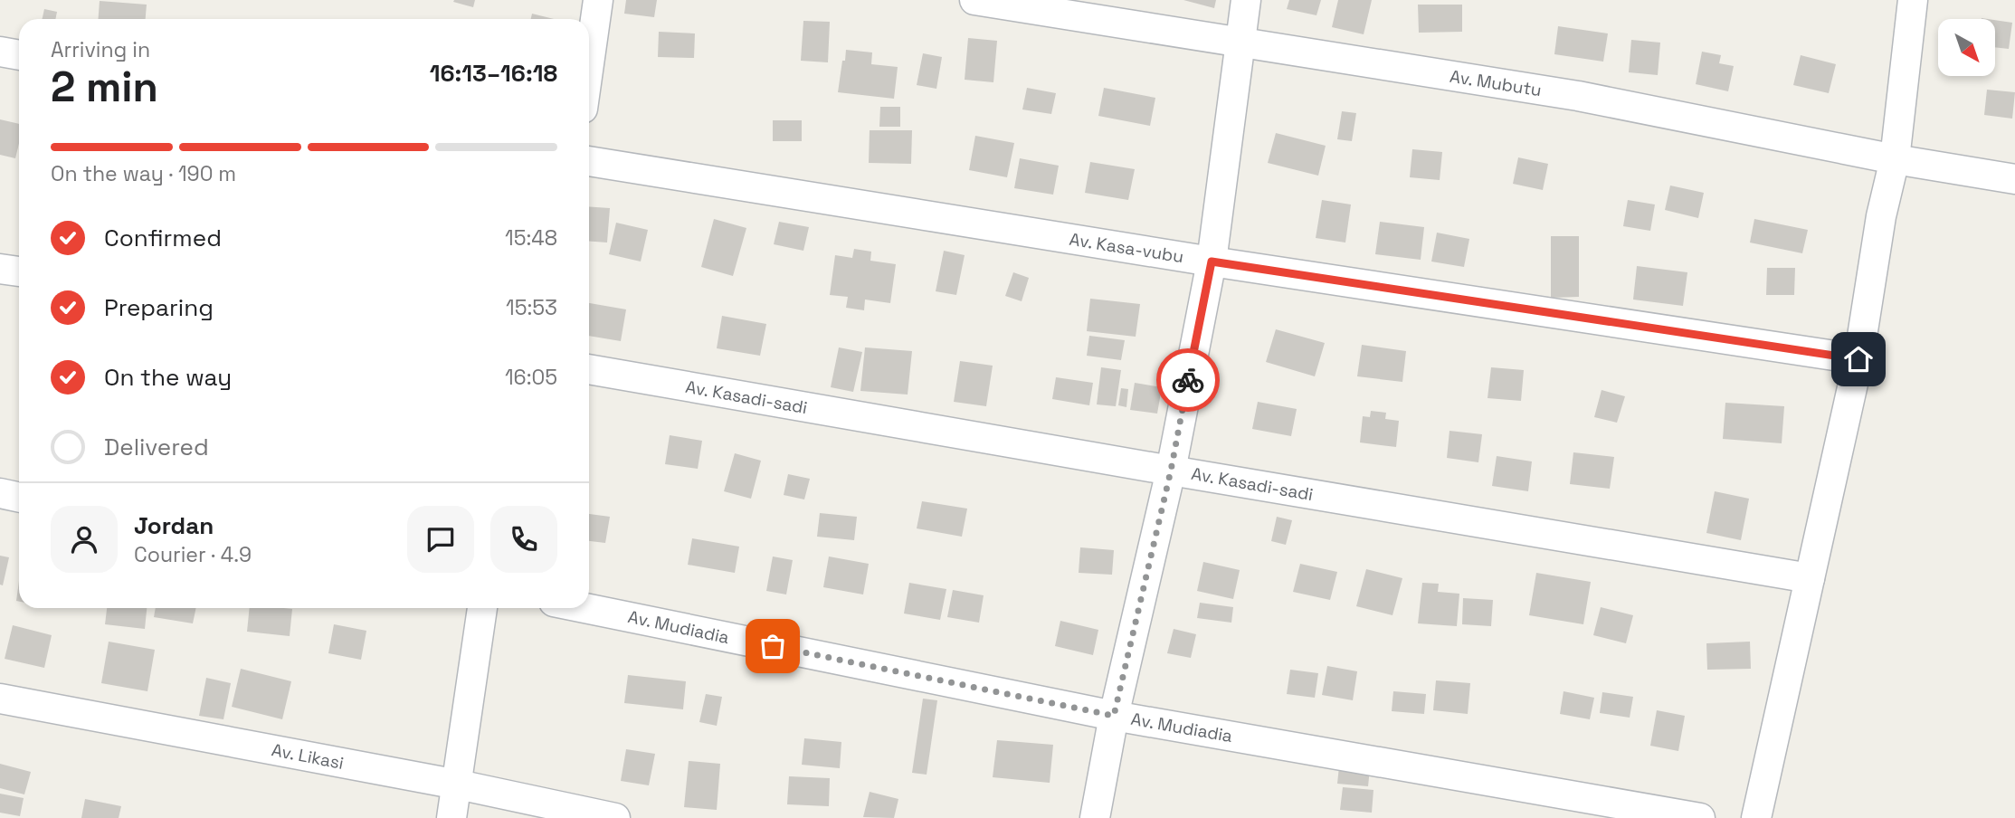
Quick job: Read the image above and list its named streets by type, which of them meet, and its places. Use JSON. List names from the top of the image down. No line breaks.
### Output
{"streets":{"street":["Av. Mubutu","Av. Kasa-vubu","Av. Kasadi-sadi","Av. Mudiadia","Av. Likasi"]},"north":"bottom right","page":{"heading":["2 min","Arriving in","16:13–16:18"],"panel":["Jordan","Courier · 4.9"],"bar":"On the way · 190 m","list":[["Confirmed","15:48"],["Preparing","15:53"],["On the way","16:05"],"Delivered"]}}
